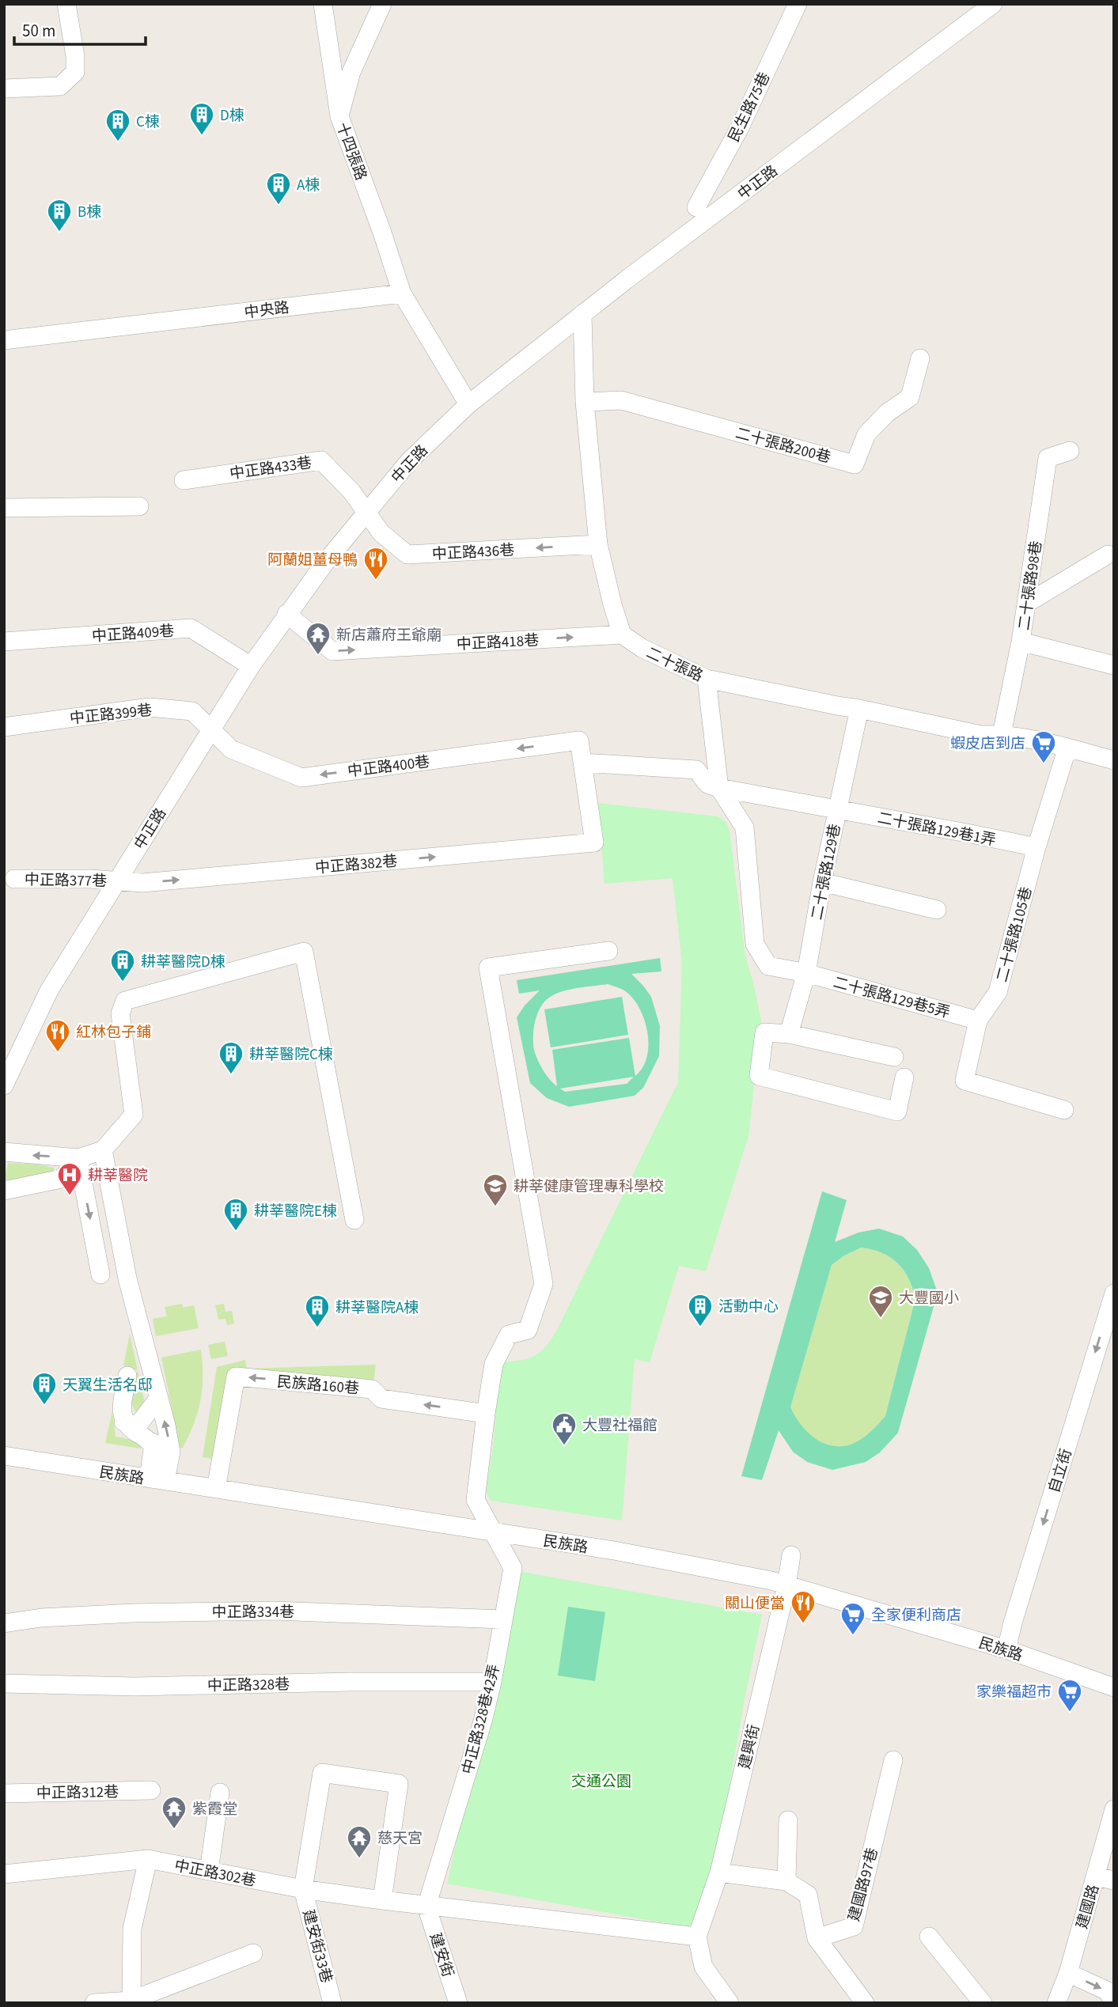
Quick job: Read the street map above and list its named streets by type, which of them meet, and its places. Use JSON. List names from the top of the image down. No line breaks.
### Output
{"streets":{"street":["民生路75巷","十四張路","中正路","中央路","二十張路200巷","中正路433巷","中正路436巷","二十張路98巷","中正路409巷","中正路418巷","二十張路","中正路399巷","中正路400巷","二十張路129巷1弄","中正路382巷","二十張路129巷","中正路377巷","二十張路105巷","二十張路129巷5弄","民族路160巷","自立街","民族路","中正路334巷","中正路328巷","中正路328巷42弄","建興街","中正路312巷","中正路302巷","建國路97巷","建國路","建安街33巷","建安街"]},"crossings":[["十四張路","中央路"],["中正路","中正路433巷"],["中正路","中正路436巷"],["中正路","中正路409巷"],["中正路","中正路418巷"],["中正路","中正路399巷"],["中正路","中正路400巷"],["中正路","中正路382巷"],["中正路","中正路377巷"],["中正路433巷","中正路436巷"],["二十張路98巷","二十張路"],["中正路418巷","二十張路"],["二十張路","二十張路129巷"],["二十張路","二十張路105巷"],["中正路399巷","中正路400巷"],["中正路400巷","中正路382巷"],["二十張路129巷1弄","二十張路129巷"],["二十張路129巷1弄","二十張路105巷"],["二十張路129巷1弄","二十張路129巷5弄"],["中正路382巷","中正路377巷"],["二十張路129巷","二十張路129巷5弄"],["二十張路105巷","二十張路129巷5弄"],["民族路160巷","民族路"],["自立街","民族路"],["民族路","中正路328巷42弄"],["民族路","建興街"],["中正路334巷","中正路328巷42弄"],["中正路328巷","中正路328巷42弄"],["中正路328巷42弄","中正路302巷"],["中正路328巷42弄","建安街"],["中正路302巷","建安街33巷"],["中正路302巷","建安街"]],"one_way":["中正路436巷","中正路418巷","中正路400巷","中正路382巷","自立街"],"parks":["交通公園"],"places":{"building":["D棟","C棟","A棟","B棟","耕莘醫院D棟","耕莘醫院C棟","耕莘醫院E棟","活動中心","耕莘醫院A棟","天翼生活名邸"],"restaurant":["阿蘭姐薑母鴨","紅林包子鋪","關山便當"],"temple":["新店蕭府王爺廟","紫霞堂","慈天宮"],"supermarket":["蝦皮店到店","全家便利商店","家樂福超市"],"hospital":["耕莘醫院"],"school or university":["耕莘健康管理專科學校","大豐國小"],"public building":["大豐社福館"]},"scale_bar":"50 m"}
